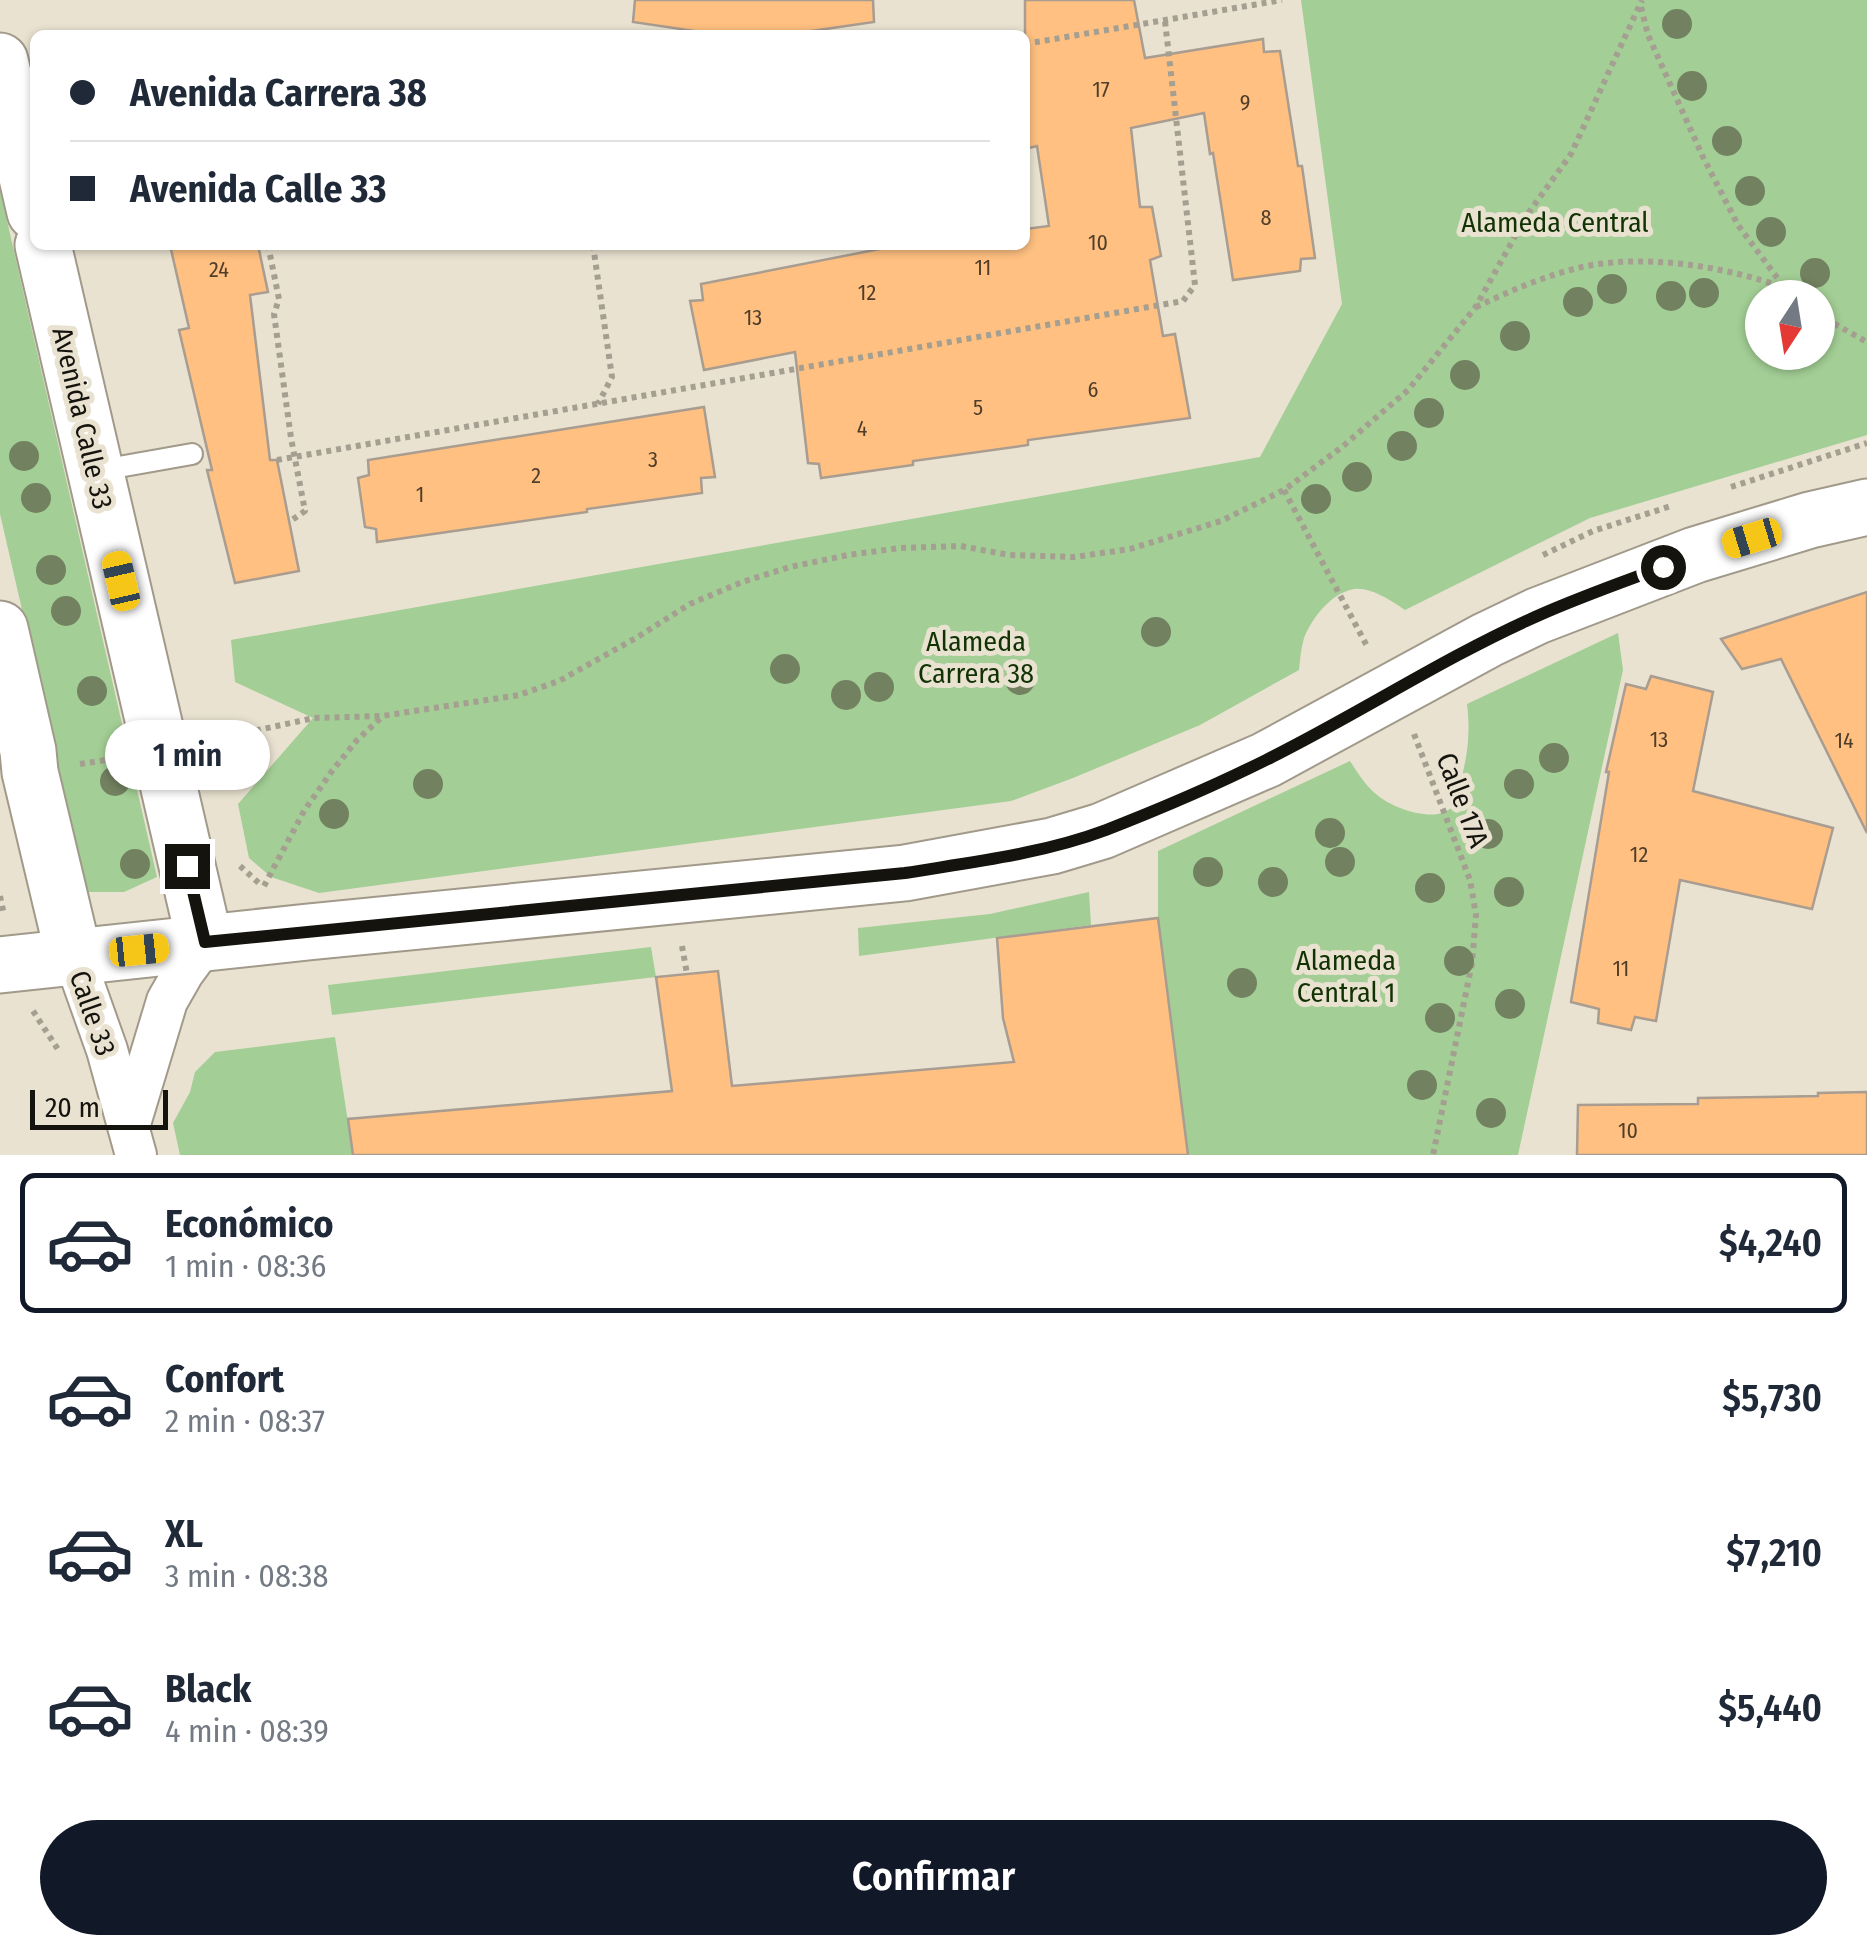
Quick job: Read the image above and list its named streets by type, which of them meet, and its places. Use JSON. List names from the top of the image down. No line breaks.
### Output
{"streets":{"main road":["Avenida Calle 33"],"street":["Calle 33"],"path":["Calle 17A"]},"crossings":[["Avenida Calle 33","Calle 33"]],"parks":["Alameda Central","Alameda Carrera 38","Alameda Central 1"],"house_numbers":["17","9","8","10","11","24","12","13","6","5","4","3","2","1","13","14","12","11","10"],"scale_bar":"20 m","north":"bottom","page":{"banner":["Avenida Carrera 38","Avenida Calle 33"],"bubble":"1 min","scale":"20 m","list":[{"name":"Económico","note":"1 min · 08:36","value":"$4,240"},{"name":"Confort","note":"2 min · 08:37","value":"$5,730"},{"name":"XL","note":"3 min · 08:38","value":"$7,210"},{"name":"Black","note":"4 min · 08:39","value":"$5,440"}],"buttons":"Confirmar"}}
